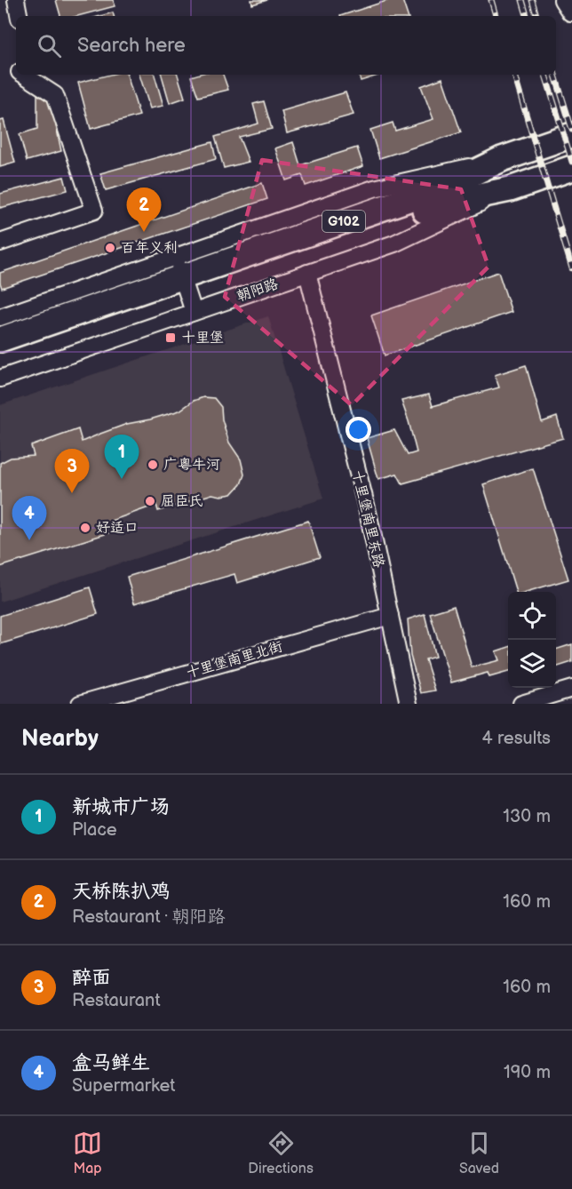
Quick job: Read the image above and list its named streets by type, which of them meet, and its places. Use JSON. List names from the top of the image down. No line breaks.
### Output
{"streets":{"highway":["G102","朝阳路"],"street":["十里堡南里东路","十里堡南里北街"]},"crossings":[["朝阳路","十里堡南里东路"],["十里堡南里东路","十里堡南里北街"]],"places":{"other":["百年义利","广粤牛河","屈臣氏","好适口"],"transit":["十里堡"]},"page":{"search":"Search here","pins":["2","1","3","4"],"heading":["Nearby","4 results"],"list":[{"mark":"1","name":"新城市广场","note":"Place","value":"130 m"},{"mark":"2","name":"天桥陈扒鸡","note":"Restaurant · 朝阳路","value":"160 m"},{"mark":"3","name":"醉面","note":"Restaurant","value":"160 m"},{"mark":"4","name":"盒马鲜生","note":"Supermarket","value":"190 m"}],"nav":["Map","Directions","Saved"]}}
